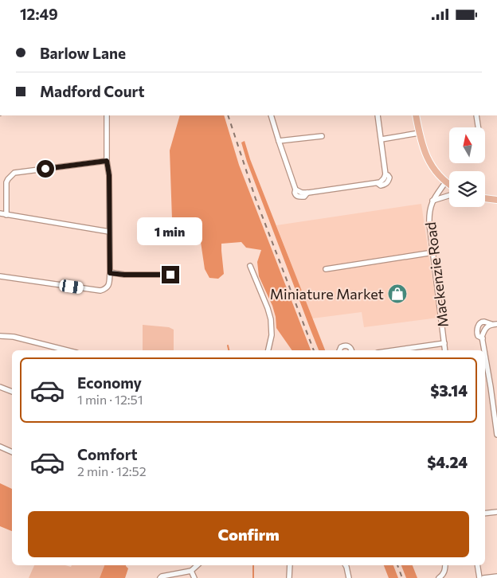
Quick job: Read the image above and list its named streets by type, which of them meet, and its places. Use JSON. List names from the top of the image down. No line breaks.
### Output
{"streets":{"street":["Mackenzie Road"]},"places":{"shop":["Miniature Market"]},"north":"top","page":{"status":"12:49","banner":["Barlow Lane","Madford Court"],"bubble":"1 min","list":[{"name":"Economy","note":"1 min · 12:51","value":"$3.14"},{"name":"Comfort","note":"2 min · 12:52","value":"$4.24"}],"buttons":"Confirm"}}
